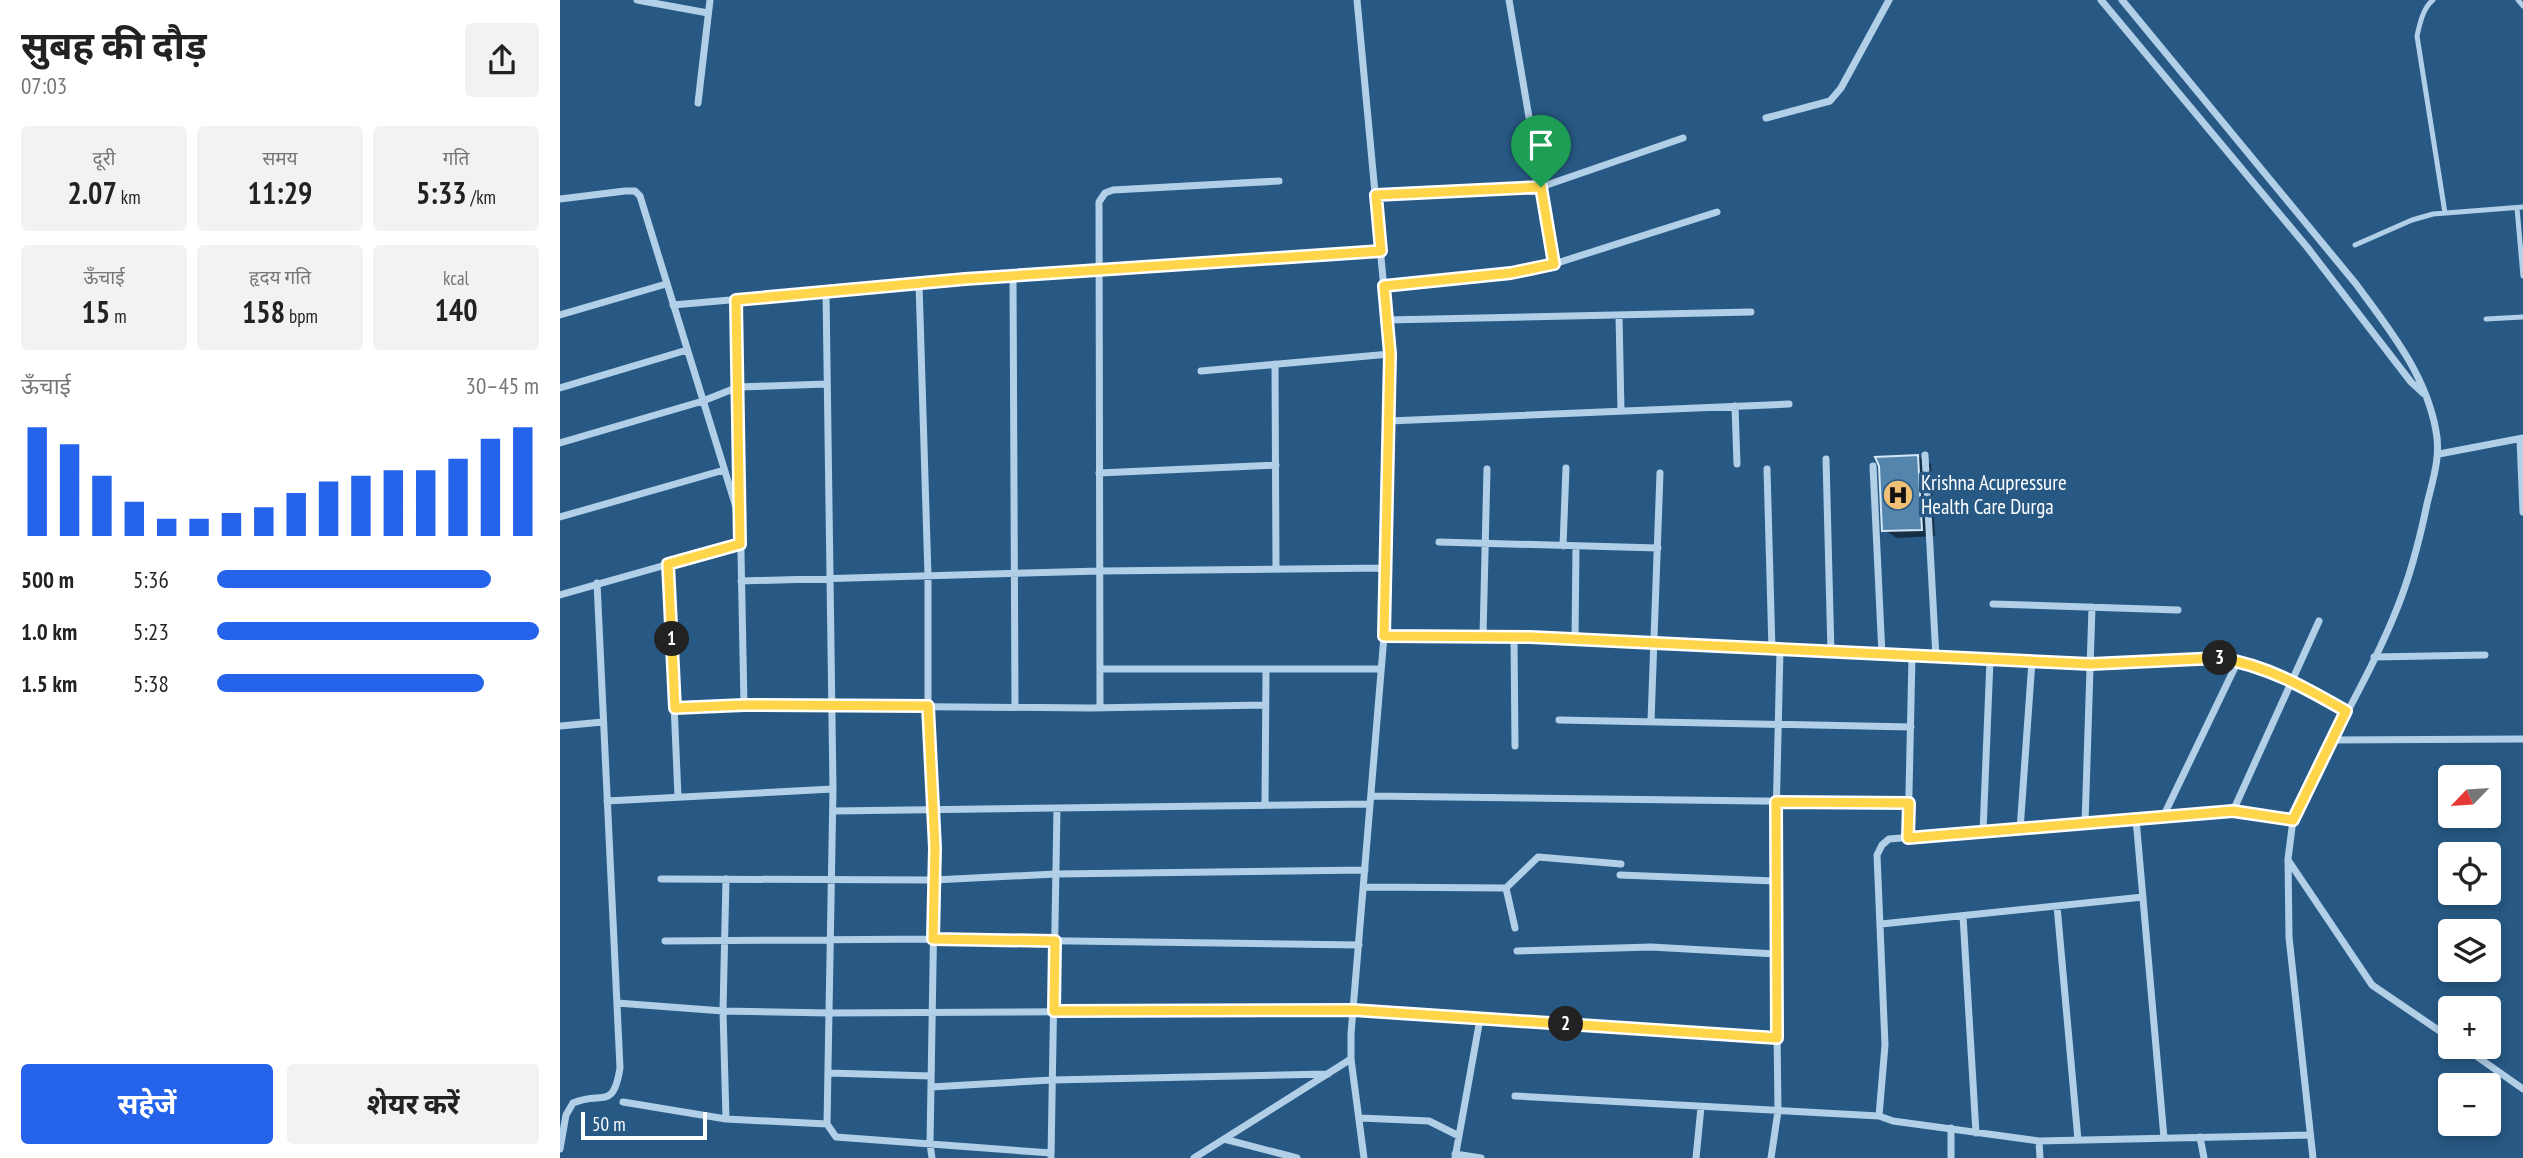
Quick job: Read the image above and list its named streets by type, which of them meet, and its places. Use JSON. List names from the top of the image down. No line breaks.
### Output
{"places":{"hospital":["Krishna Acupressure Health Care Durga"]},"scale_bar":"50 m","north":"bottom left","page":{"heading":["सुबह की दौड़","07:03"],"stats":[["दूरी","2.07 km"],["समय","11:29"],["गति","5:33 /km"],["ऊँचाई","15 m"],["हृदय गति","158 bpm"],["kcal","140"]],"chart":["ऊँचाई","30–45 m"],"list":[{"name":"500 m","note":"5:36"},{"name":"1.0 km","note":"5:23"},{"name":"1.5 km","note":"5:38"}],"pins":["1","3","2"],"map_buttons":["+","−"],"buttons":["सहेजें","शेयर करें"],"scale":"50 m"}}
